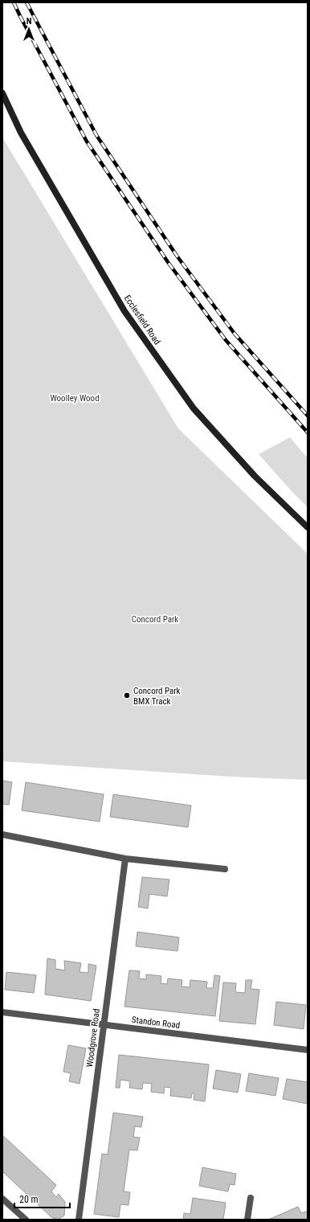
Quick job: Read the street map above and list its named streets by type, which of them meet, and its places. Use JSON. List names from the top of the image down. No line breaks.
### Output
{"streets":{"main road":["Ecclesfield Road"],"street":["Standon Road","Woodgrove Road"]},"crossings":[["Standon Road","Woodgrove Road"]],"parks":["Woolley Wood","Concord Park"],"places":["Concord Park BMX Track"],"scale_bar":"20 m","north":"top"}
